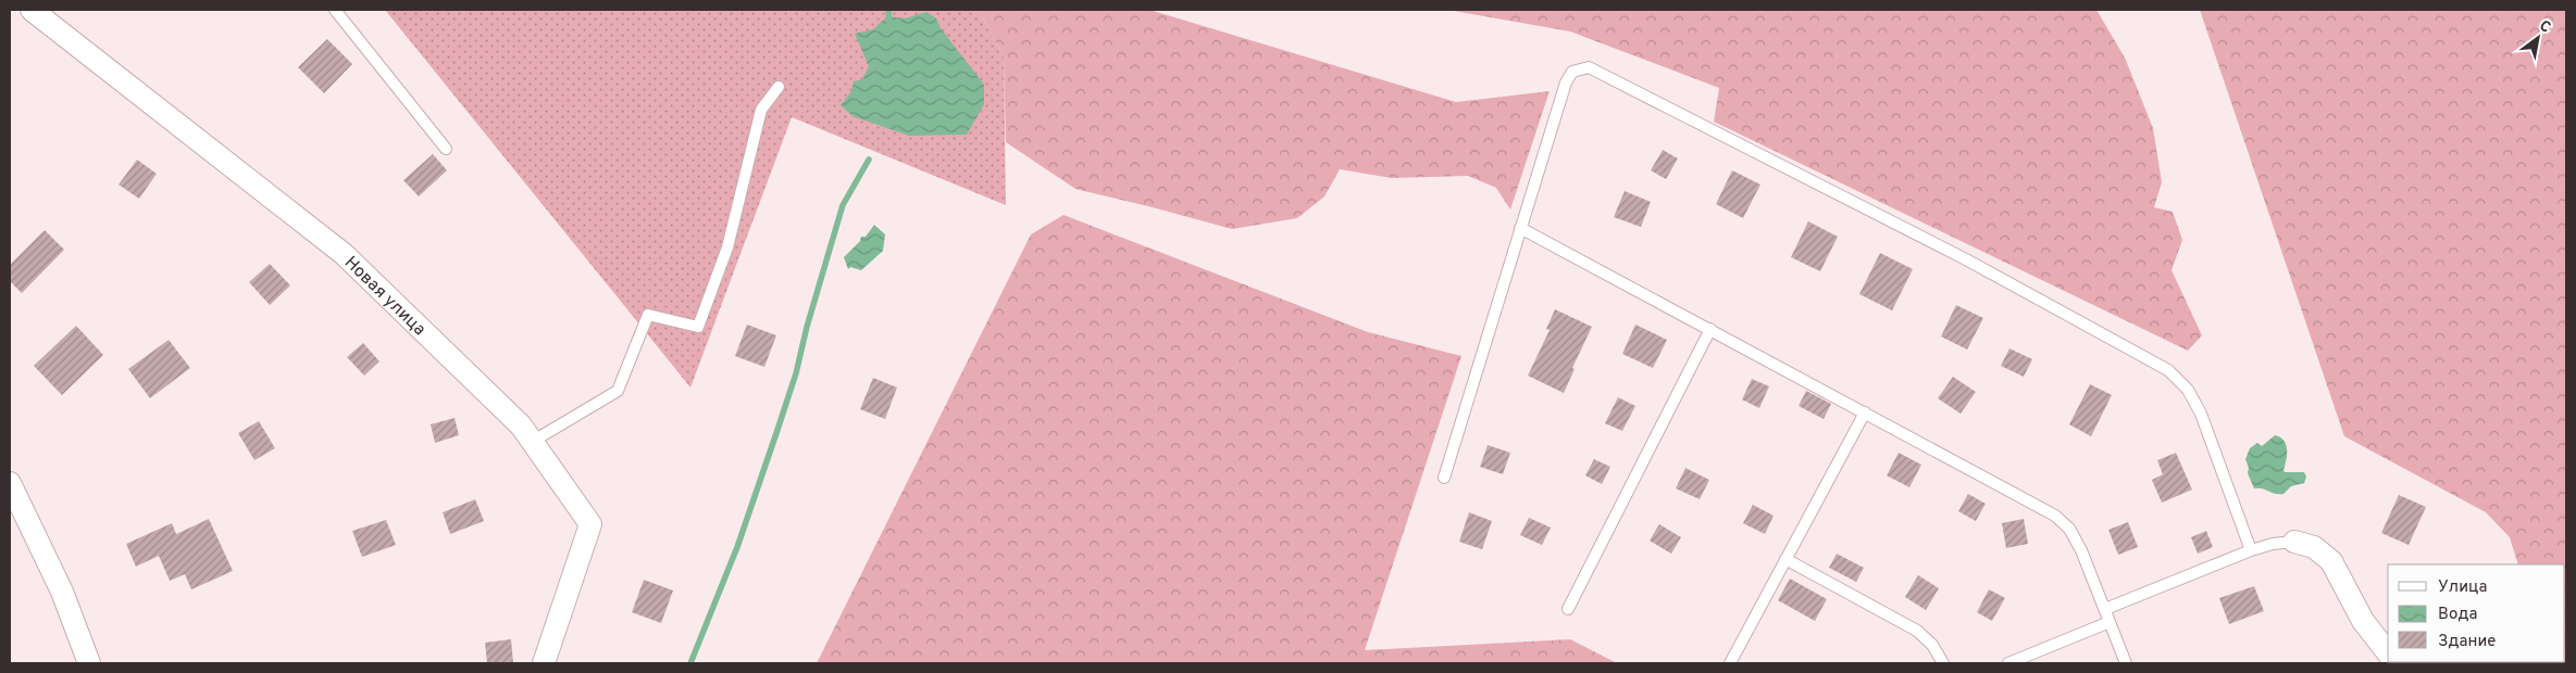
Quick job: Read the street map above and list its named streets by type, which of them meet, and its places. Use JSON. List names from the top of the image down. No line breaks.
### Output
{"streets":{"street":["Новая улица"]},"legend":["Улица","Вода","Здание"],"north":"top right"}
